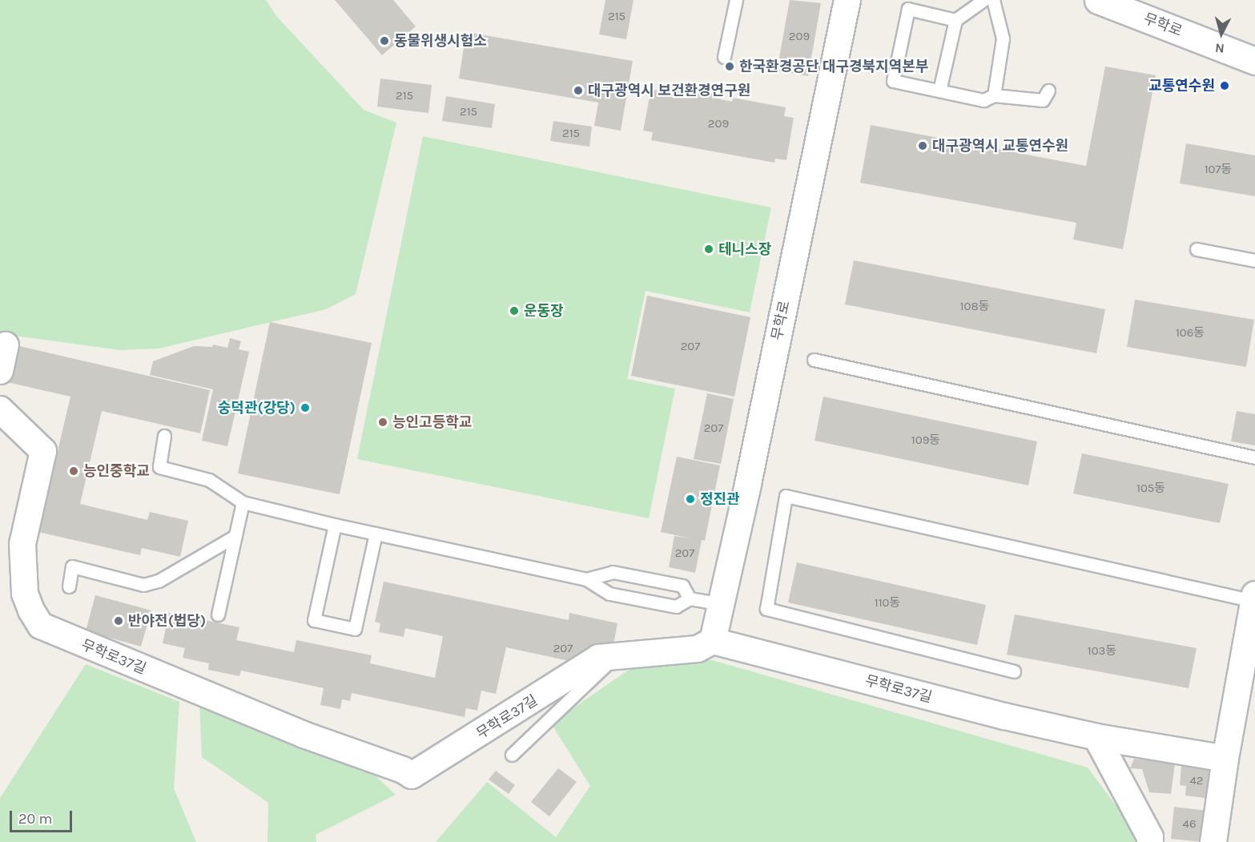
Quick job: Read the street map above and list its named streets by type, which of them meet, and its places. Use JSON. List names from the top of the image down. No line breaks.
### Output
{"streets":{"main road":["무학로"],"street":["무학로37길"]},"crossings":[["무학로","무학로37길"]],"places":["동물위생시험소","한국환경공단 대구경북지역본부","교통연수원","대구광역시 보건환경연구원","대구광역시 교통연수원","테니스장","운동장","숭덕관(강당)","능인고등학교","능인중학교","정진관","반야전(법당)"],"house_numbers":["215","209","215","215","209","215","107동","108동","106동","207","207","109동","105동","207","110동","207","103동","42","46"],"scale_bar":"20 m","north":"bottom"}
